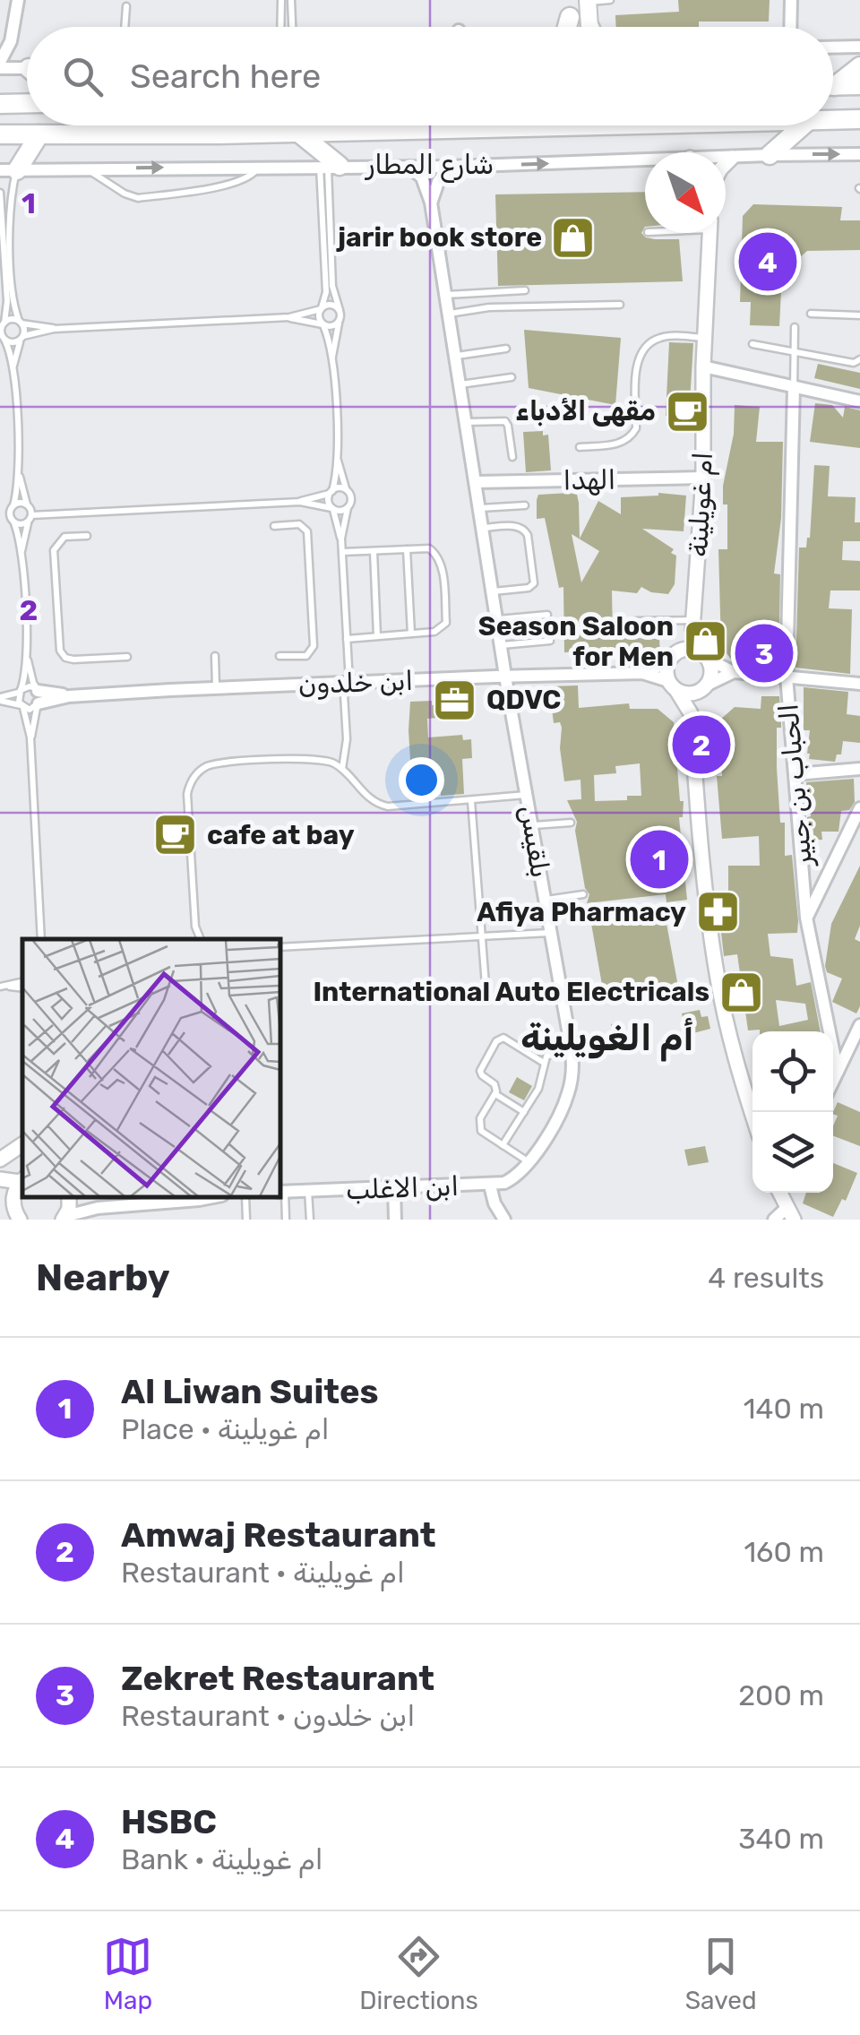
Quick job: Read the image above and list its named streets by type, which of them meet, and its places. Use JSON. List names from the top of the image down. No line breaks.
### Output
{"streets":{"main road":["شارع المطار"],"street":["الهدا","ام غويلينة","ابن خلدون","الحباب بن جبير","بلقيس","ابن الاغلب"]},"crossings":[["الهدا","ام غويلينة"],["الهدا","بلقيس"],["ابن خلدون","بلقيس"],["بلقيس","ابن الاغلب"]],"districts":["أم الغويلينة"],"places":{"shop":["jarir book store","Season Saloon for Men","International Auto Electricals"],"cafe":["مقهى الأدباء","cafe at bay"],"office":["QDVC"],"pharmacy":["Afiya Pharmacy"]},"north":"bottom right","page":{"search":"Search here","pins":["4","3","2","1"],"heading":["Nearby","4 results"],"list":[{"mark":"1","name":"Al Liwan Suites","note":"Place · ام غويلينة","value":"140 m"},{"mark":"2","name":"Amwaj Restaurant","note":"Restaurant · ام غويلينة","value":"160 m"},{"mark":"3","name":"Zekret Restaurant","note":"Restaurant · ابن خلدون","value":"200 m"},{"mark":"4","name":"HSBC","note":"Bank · ام غويلينة","value":"340 m"}],"nav":["Map","Directions","Saved"]},"grid":{"rows":["1","2"]}}
